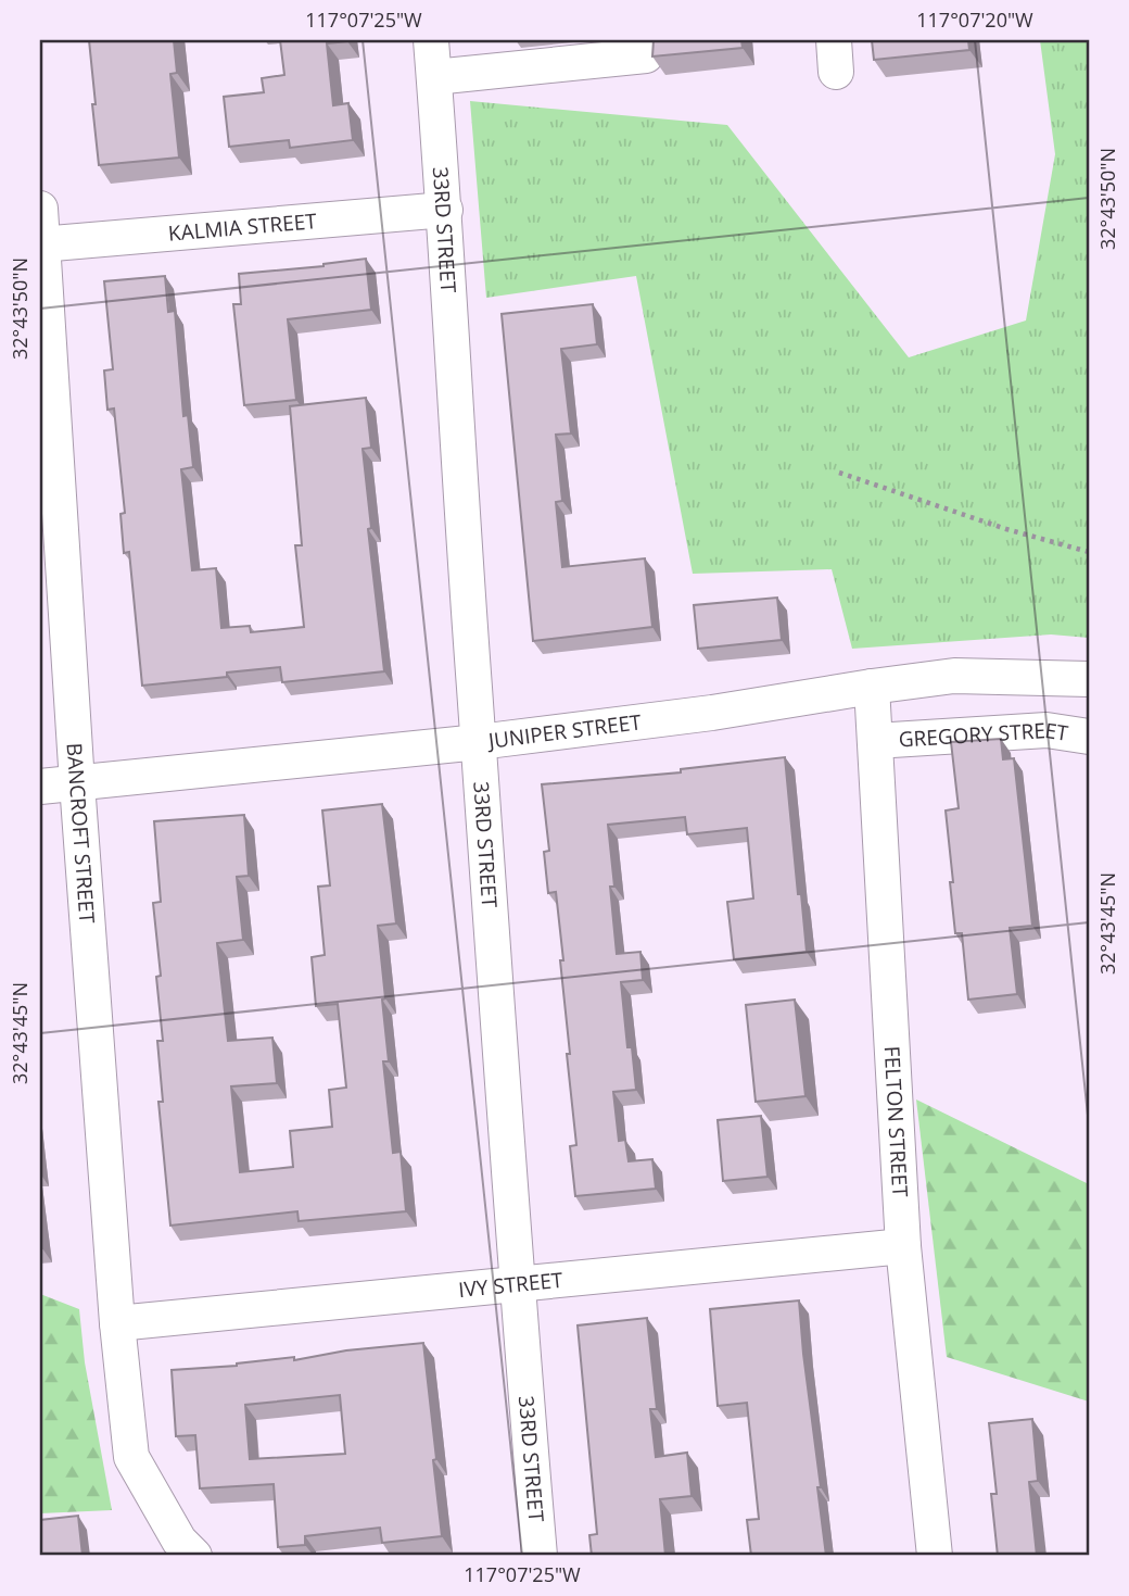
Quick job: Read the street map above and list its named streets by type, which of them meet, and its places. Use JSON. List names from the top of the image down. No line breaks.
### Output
{"streets":{"street":["KALMIA STREET","33RD STREET","JUNIPER STREET","GREGORY STREET","BANCROFT STREET","FELTON STREET","IVY STREET"]},"crossings":[["KALMIA STREET","33RD STREET"],["KALMIA STREET","BANCROFT STREET"],["33RD STREET","JUNIPER STREET"],["33RD STREET","IVY STREET"],["JUNIPER STREET","BANCROFT STREET"],["JUNIPER STREET","FELTON STREET"],["GREGORY STREET","FELTON STREET"],["BANCROFT STREET","IVY STREET"],["FELTON STREET","IVY STREET"]],"coordinates":["117°07'25\"W","117°07'20\"W","32°43'50\"N","32°43'45\"N"]}
